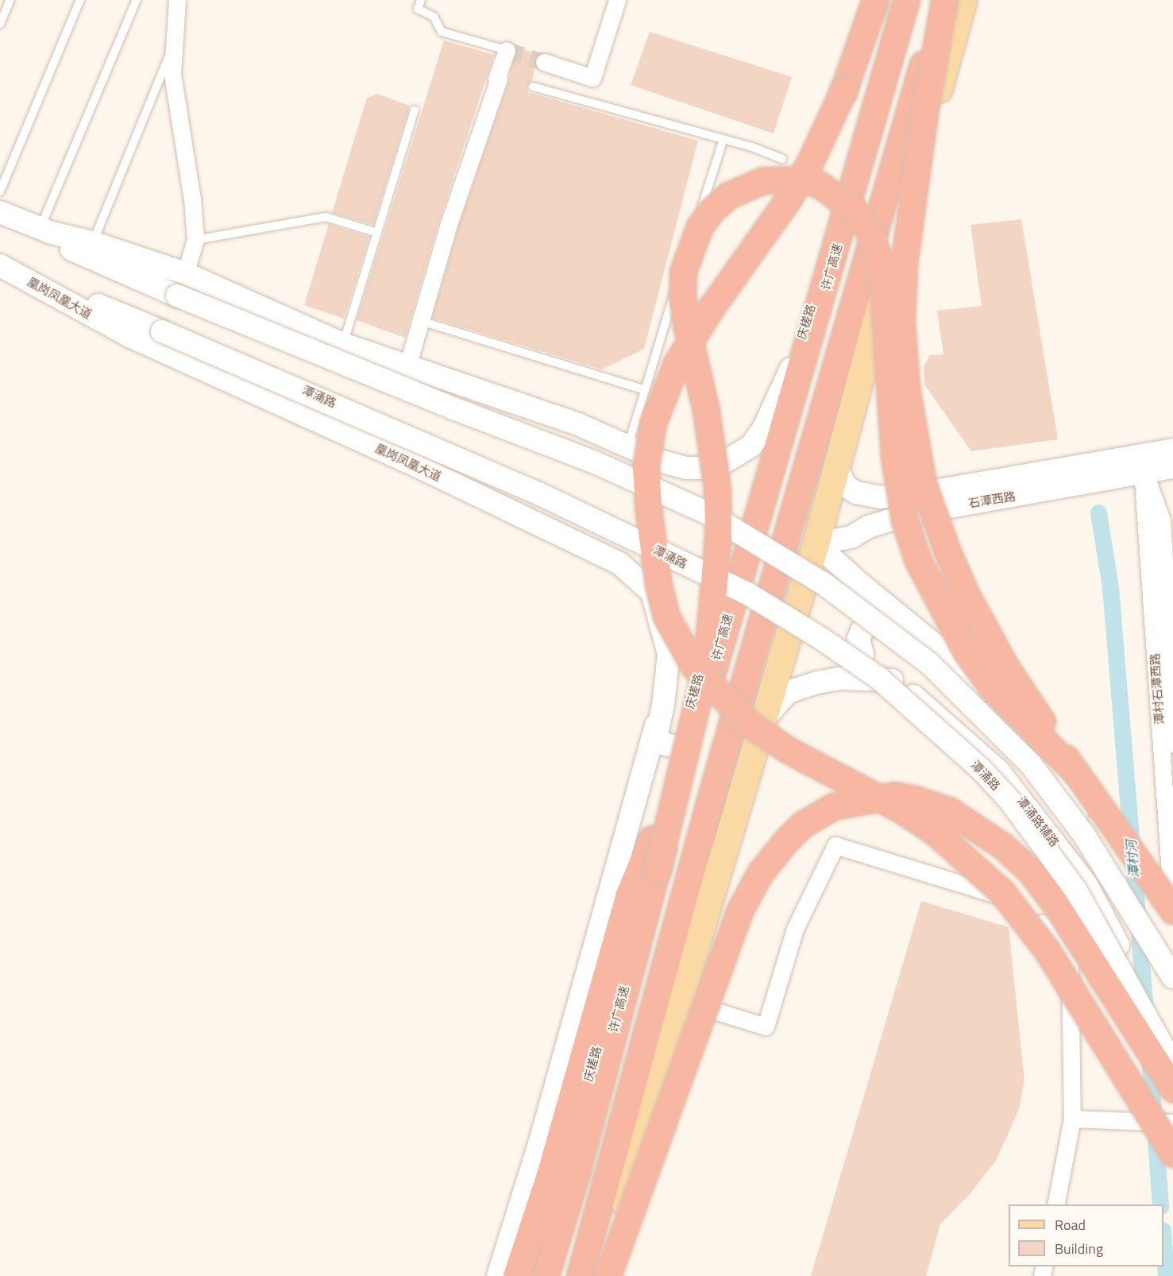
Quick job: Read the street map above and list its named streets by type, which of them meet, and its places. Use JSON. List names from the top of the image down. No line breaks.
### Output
{"streets":{"highway":["许广高速"],"main road":["庆槎路"],"street":["凰岗凤凰大道","潭涌路","石潭西路","潭村石潭西路","潭涌路辅路"]},"crossings":[["凰岗凤凰大道","庆槎路"],["凰岗凤凰大道","潭涌路"],["石潭西路","潭村石潭西路"]],"water":["潭村河"],"legend":["Road","Building"]}
